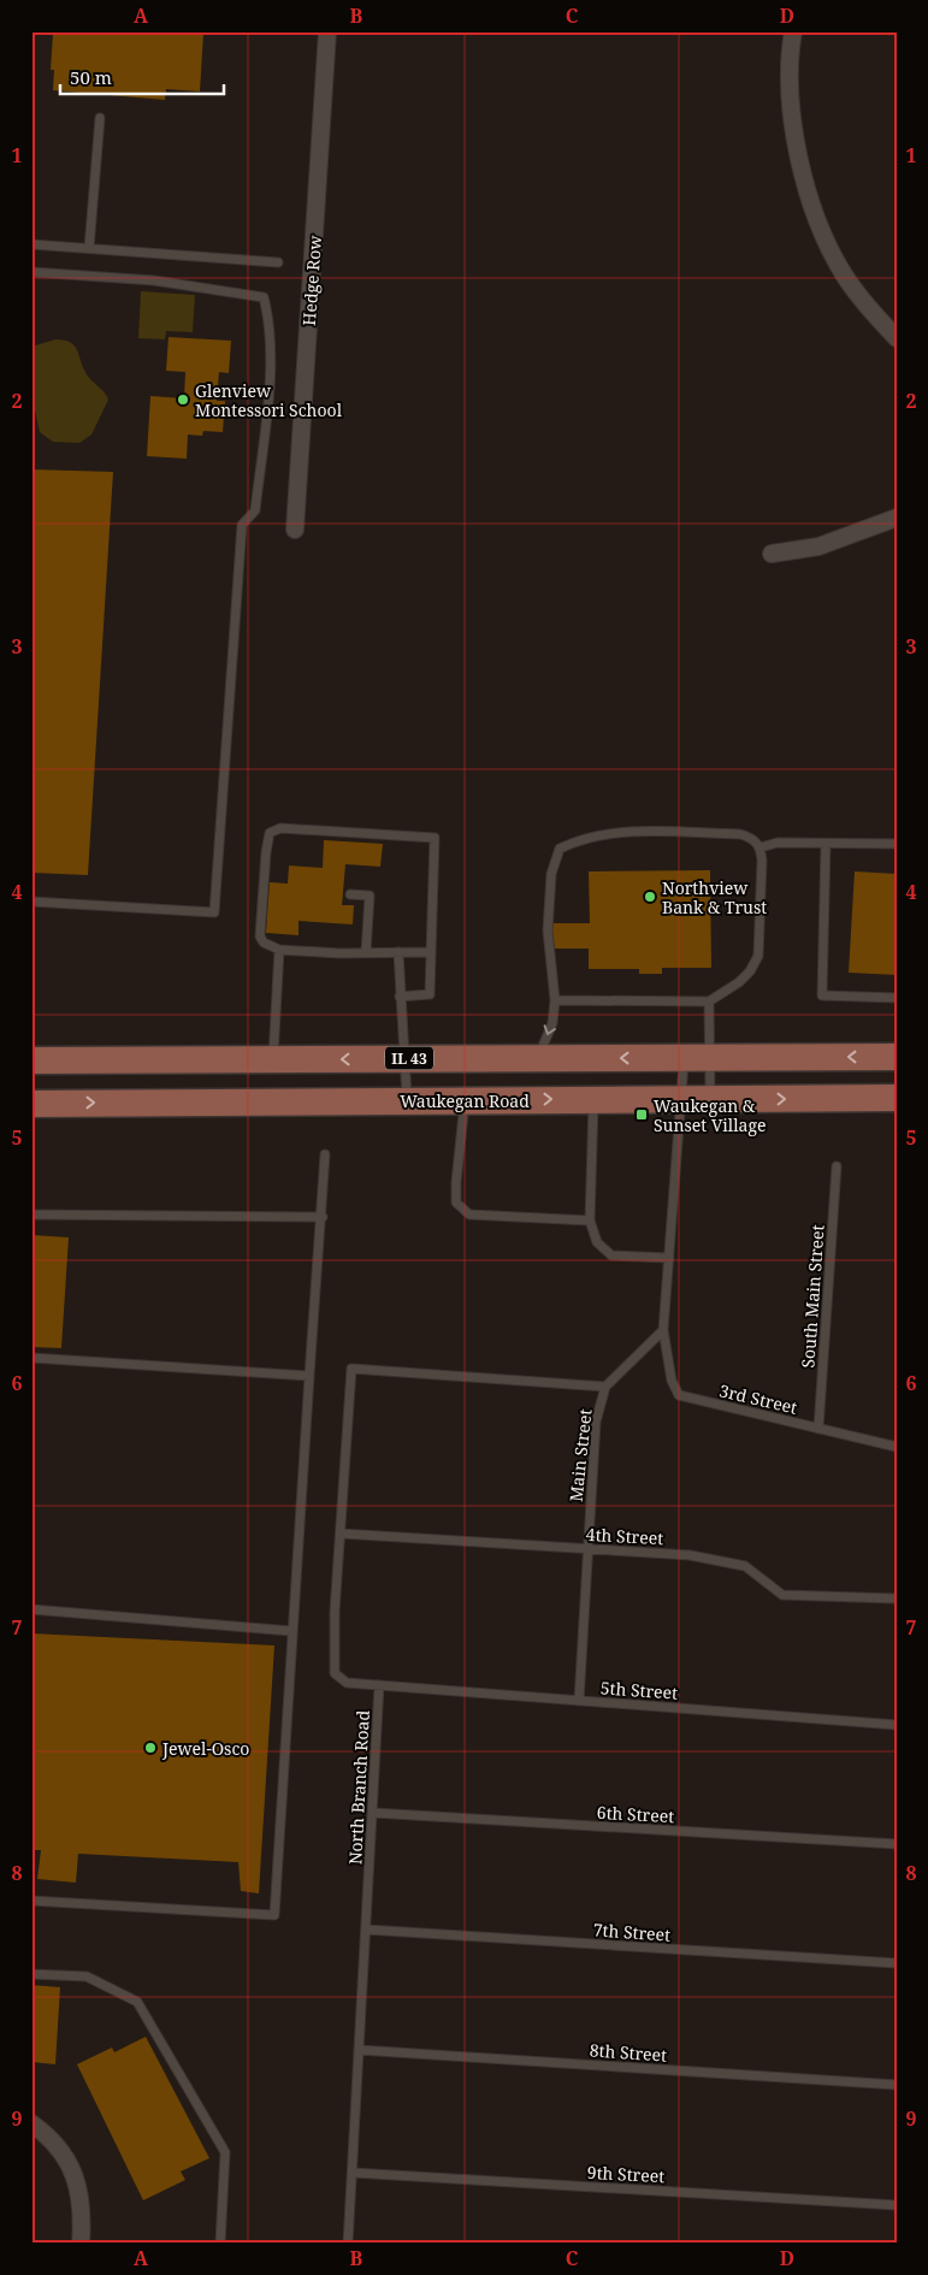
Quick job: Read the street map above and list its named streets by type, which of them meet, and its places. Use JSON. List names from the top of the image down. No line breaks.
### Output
{"streets":{"main road":["IL 43","Waukegan Road"],"street":["Hedge Row"],"lane":["South Main Street","3rd Street","Main Street","4th Street","5th Street","North Branch Road","6th Street","7th Street","8th Street","9th Street"]},"crossings":[["South Main Street","3rd Street"],["Main Street","4th Street"],["Main Street","5th Street"],["5th Street","North Branch Road"],["North Branch Road","6th Street"],["North Branch Road","7th Street"],["North Branch Road","8th Street"],["North Branch Road","9th Street"]],"places":{"other":["Glenview Montessori School","Northview Bank & Trust","Jewel-Osco"],"transit":["Waukegan & Sunset Village"]},"scale_bar":"50 m","grid":{"columns":["A","B","C","D"],"rows":["1","2","3","4","5","6","7","8","9"]}}
